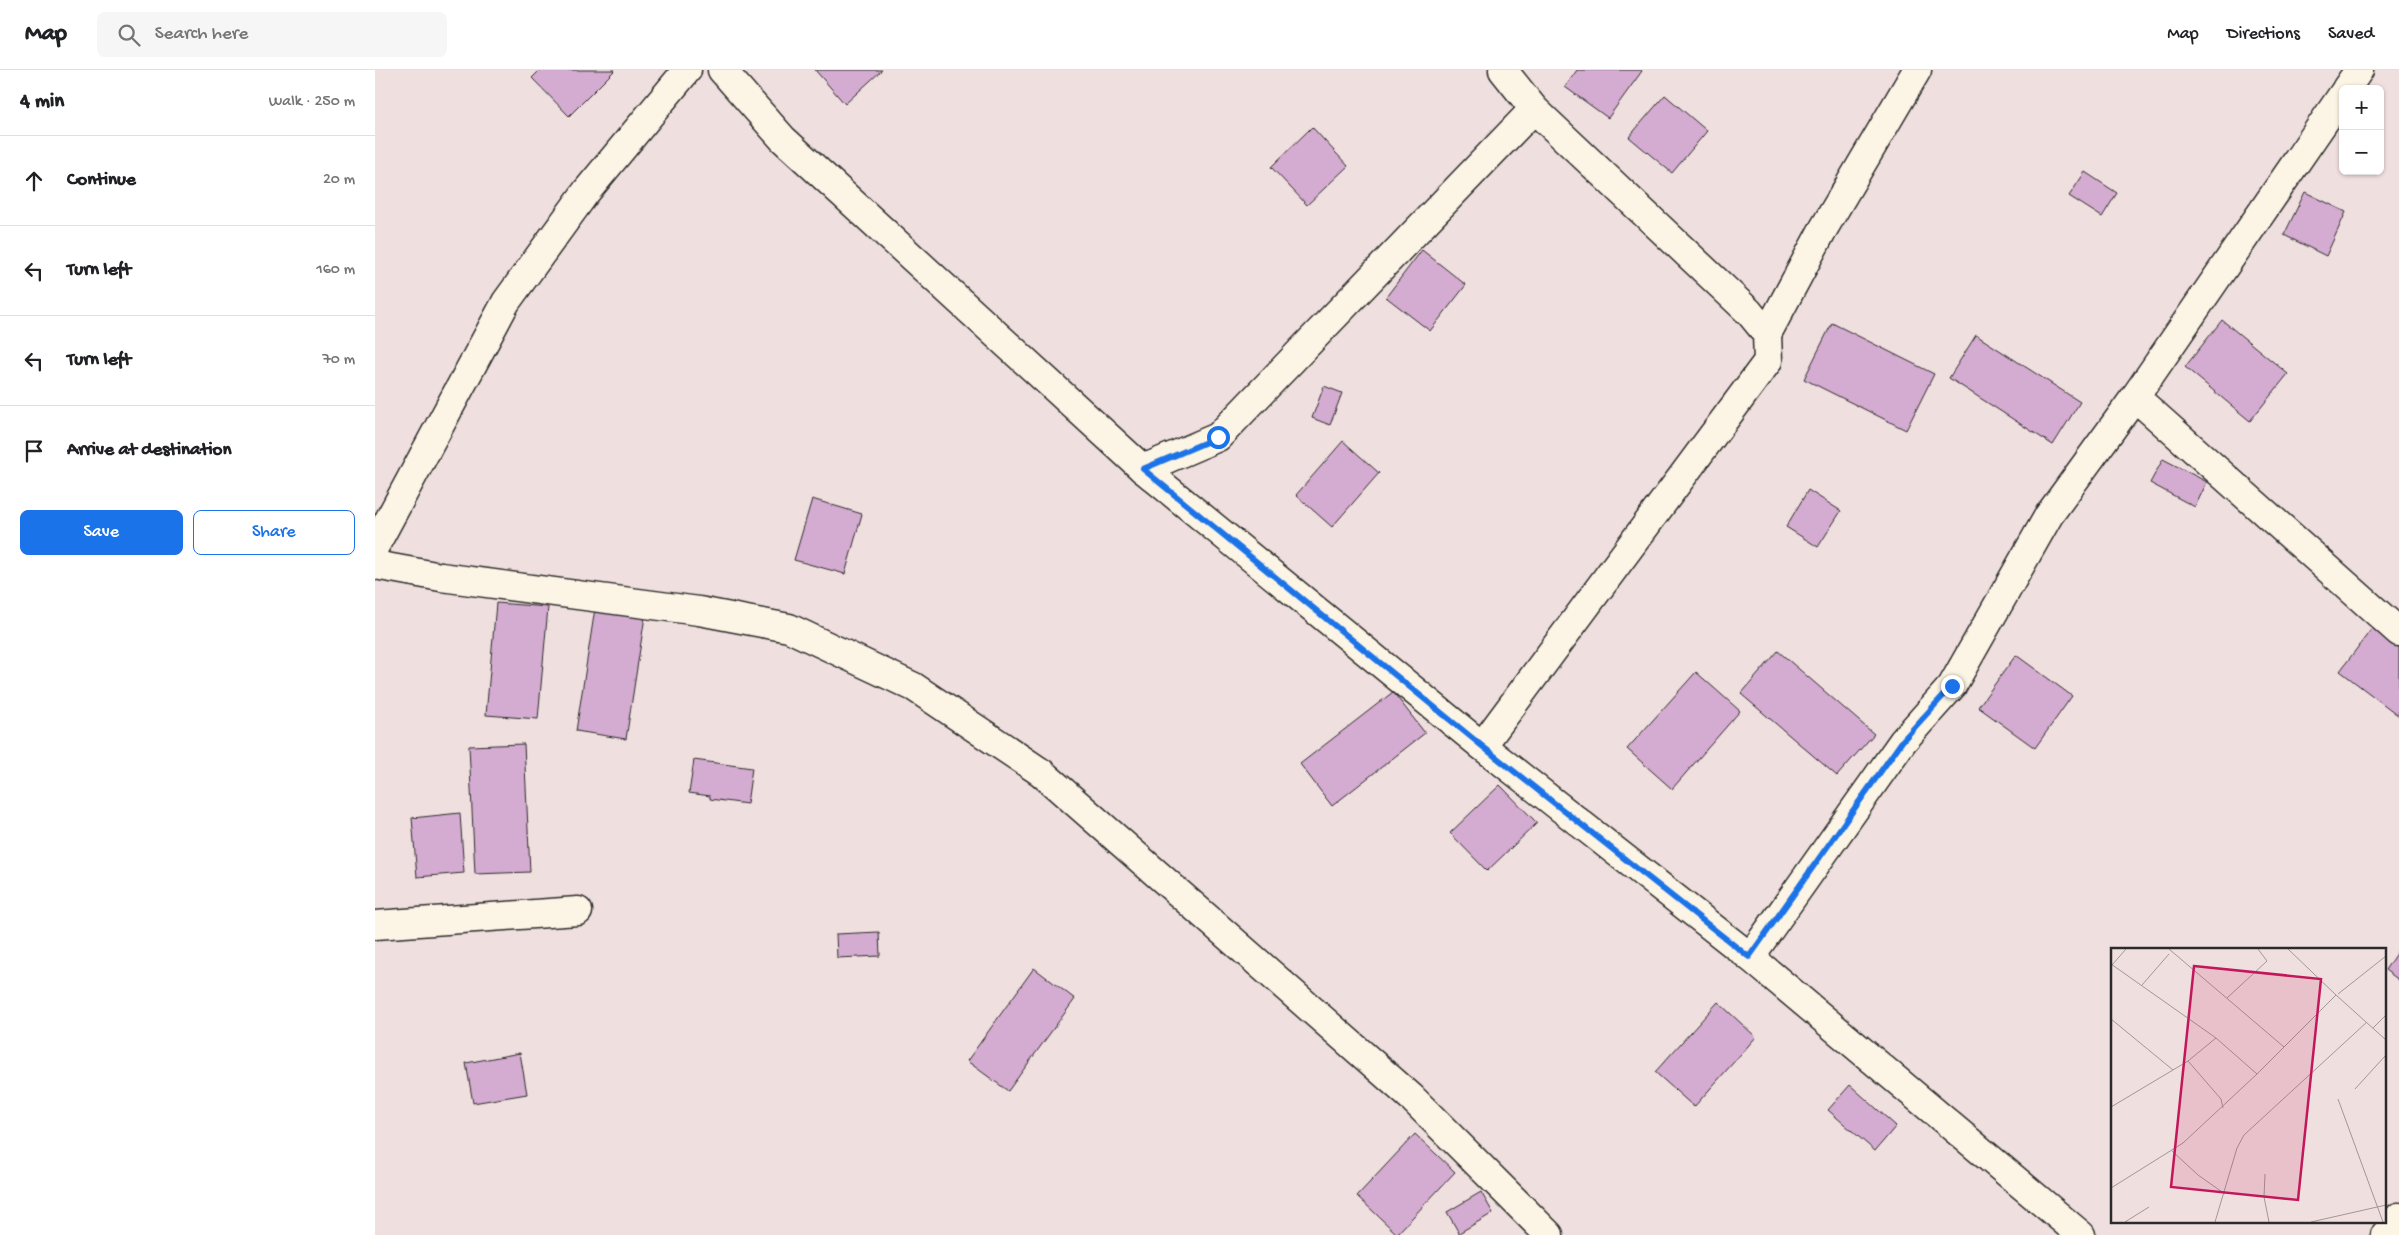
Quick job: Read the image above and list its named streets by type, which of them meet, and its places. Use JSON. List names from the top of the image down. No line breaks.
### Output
{"page":{"header":"Map","search":"Search here","nav":["Map","Directions","Saved"],"heading":["4 min","Walk · 250 m"],"map_buttons":["+","−"],"list":[["Continue","20 m"],["Turn left","160 m"],["Turn left","70 m"],"Arrive at destination"],"buttons":["Save","Share"]}}
